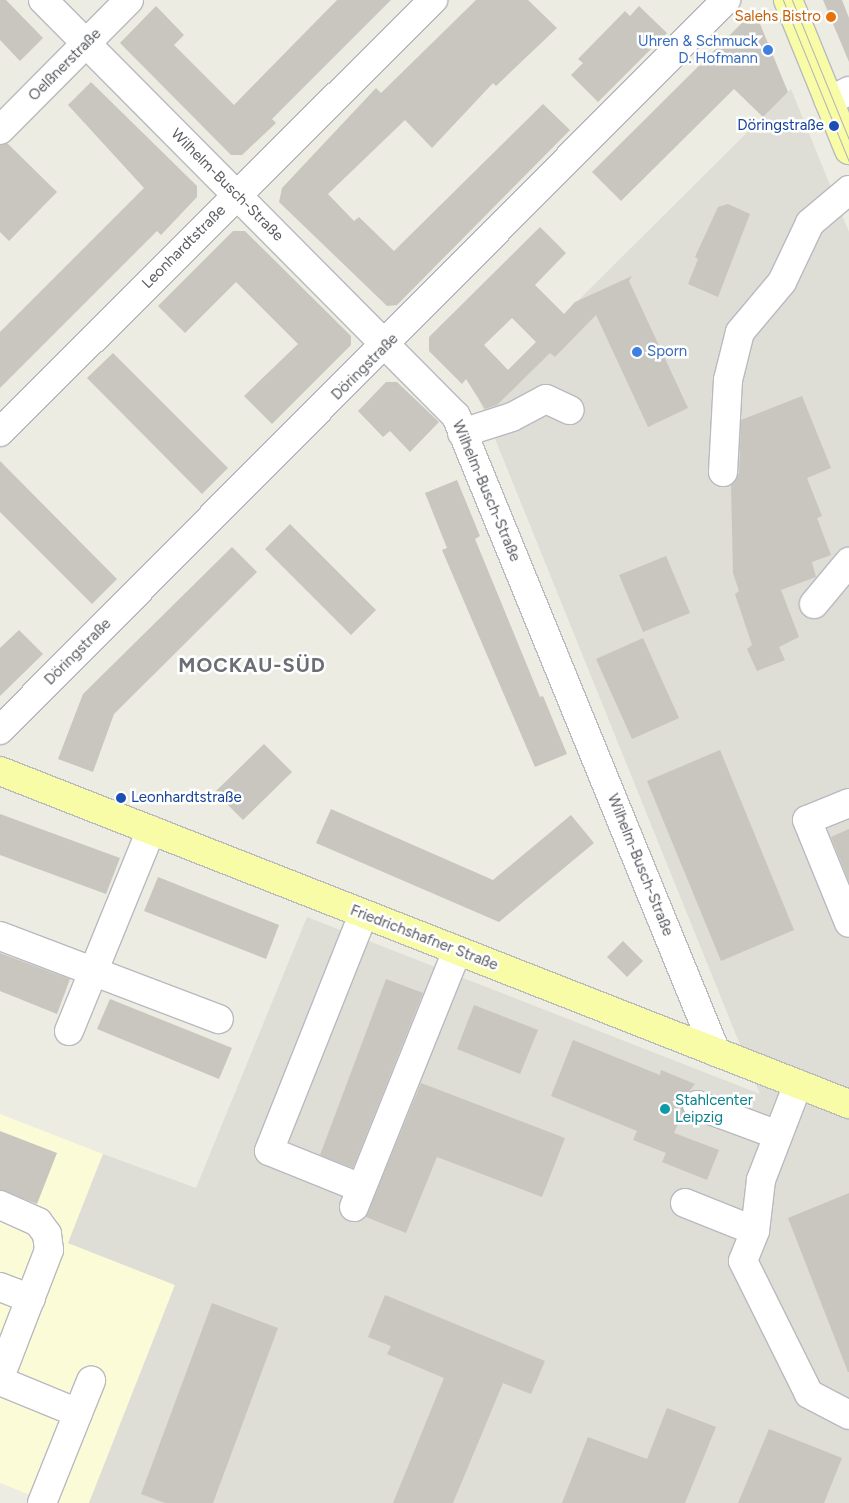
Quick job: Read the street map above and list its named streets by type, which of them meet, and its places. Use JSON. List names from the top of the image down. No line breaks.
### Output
{"streets":{"main road":["Friedrichshafner Straße"],"street":["Oelßnerstraße","Wilhelm-Busch-Straße","Leonhardtstraße","Döringstraße"]},"crossings":[["Oelßnerstraße","Wilhelm-Busch-Straße"],["Wilhelm-Busch-Straße","Leonhardtstraße"],["Wilhelm-Busch-Straße","Döringstraße"],["Wilhelm-Busch-Straße","Friedrichshafner Straße"]],"districts":["MOCKAU-SÜD"],"places":["Salehs Bistro","Uhren & Schmuck D. Hofmann","Döringstraße","Sporn","Leonhardtstraße","Stahlcenter Leipzig"]}
